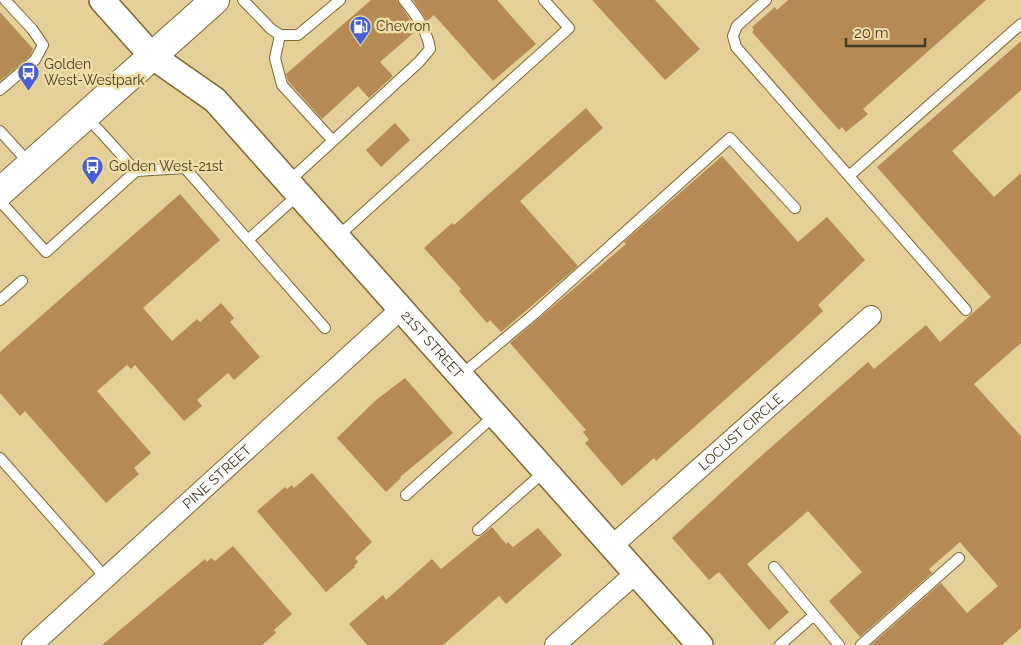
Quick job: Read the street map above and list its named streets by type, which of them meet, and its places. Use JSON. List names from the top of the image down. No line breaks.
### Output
{"streets":{"street":["21ST STREET","LOCUST CIRCLE","PINE STREET"]},"crossings":[["21ST STREET","LOCUST CIRCLE"],["21ST STREET","PINE STREET"]],"places":{"fuel station":["Chevron"],"bus stop":["Golden West-Westpark","Golden West-21st"]},"scale_bar":"20 m"}
